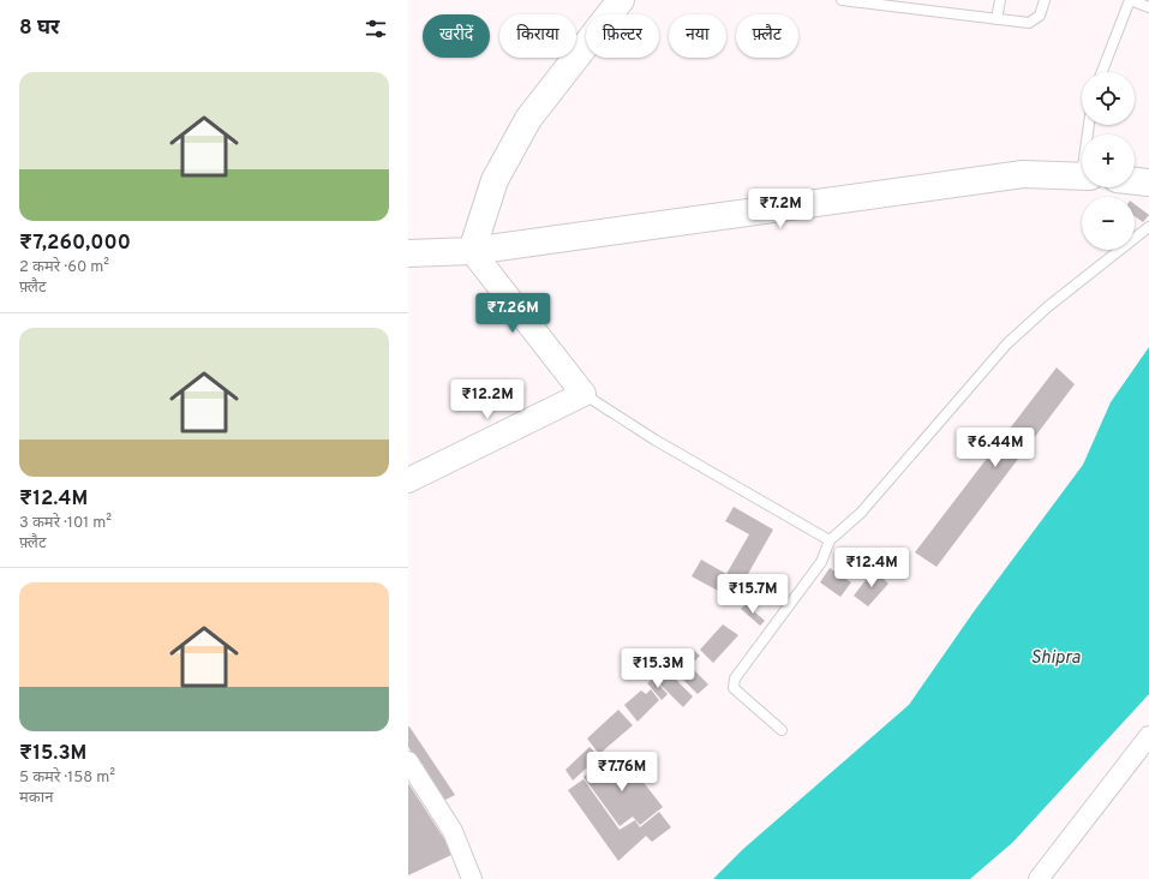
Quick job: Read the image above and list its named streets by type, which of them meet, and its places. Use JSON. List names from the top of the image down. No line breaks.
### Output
{"water":["Shipra"],"page":{"heading":"8 घर","chip":["खरीदें","किराया","फ़िल्टर","नया","फ़्लैट"],"list":[{"name":"₹7,260,000","note":"2 कमरे · 60 m² · फ़्लैट"},{"name":"₹12.4M","note":"3 कमरे · 101 m² · फ़्लैट"},{"name":"₹15.3M","note":"5 कमरे · 158 m² · मकान"}],"map_buttons":["+","−"],"price":["₹7.2M","₹7.26M","₹12.2M","₹6.44M","₹12.4M","₹15.7M","₹15.3M","₹7.76M"]}}
